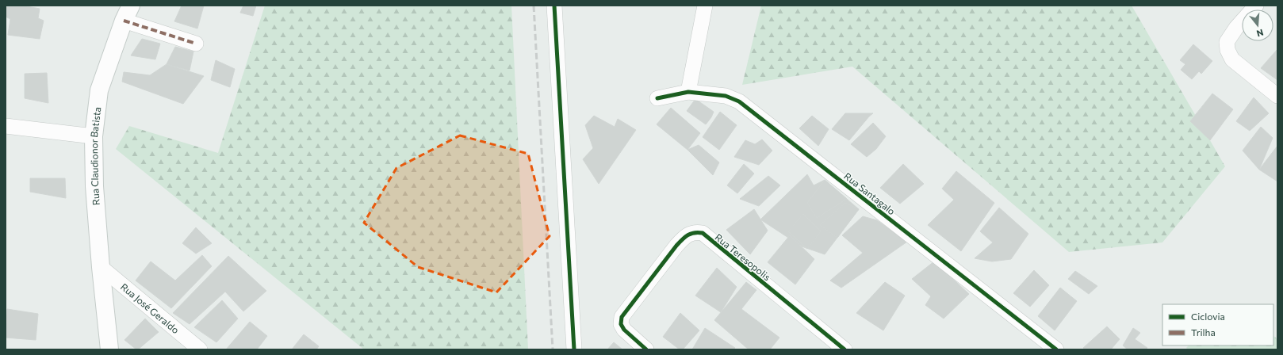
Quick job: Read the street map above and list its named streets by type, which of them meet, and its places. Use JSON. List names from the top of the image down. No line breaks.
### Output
{"streets":{"main road":["Rua Claudionor Batista"],"street":["Rua Santagalo","Rua Teresopolis","Rua José Geraldo"]},"crossings":[["Rua Claudionor Batista","Rua José Geraldo"]],"legend":["Ciclovia","Trilha"],"north":"bottom"}
